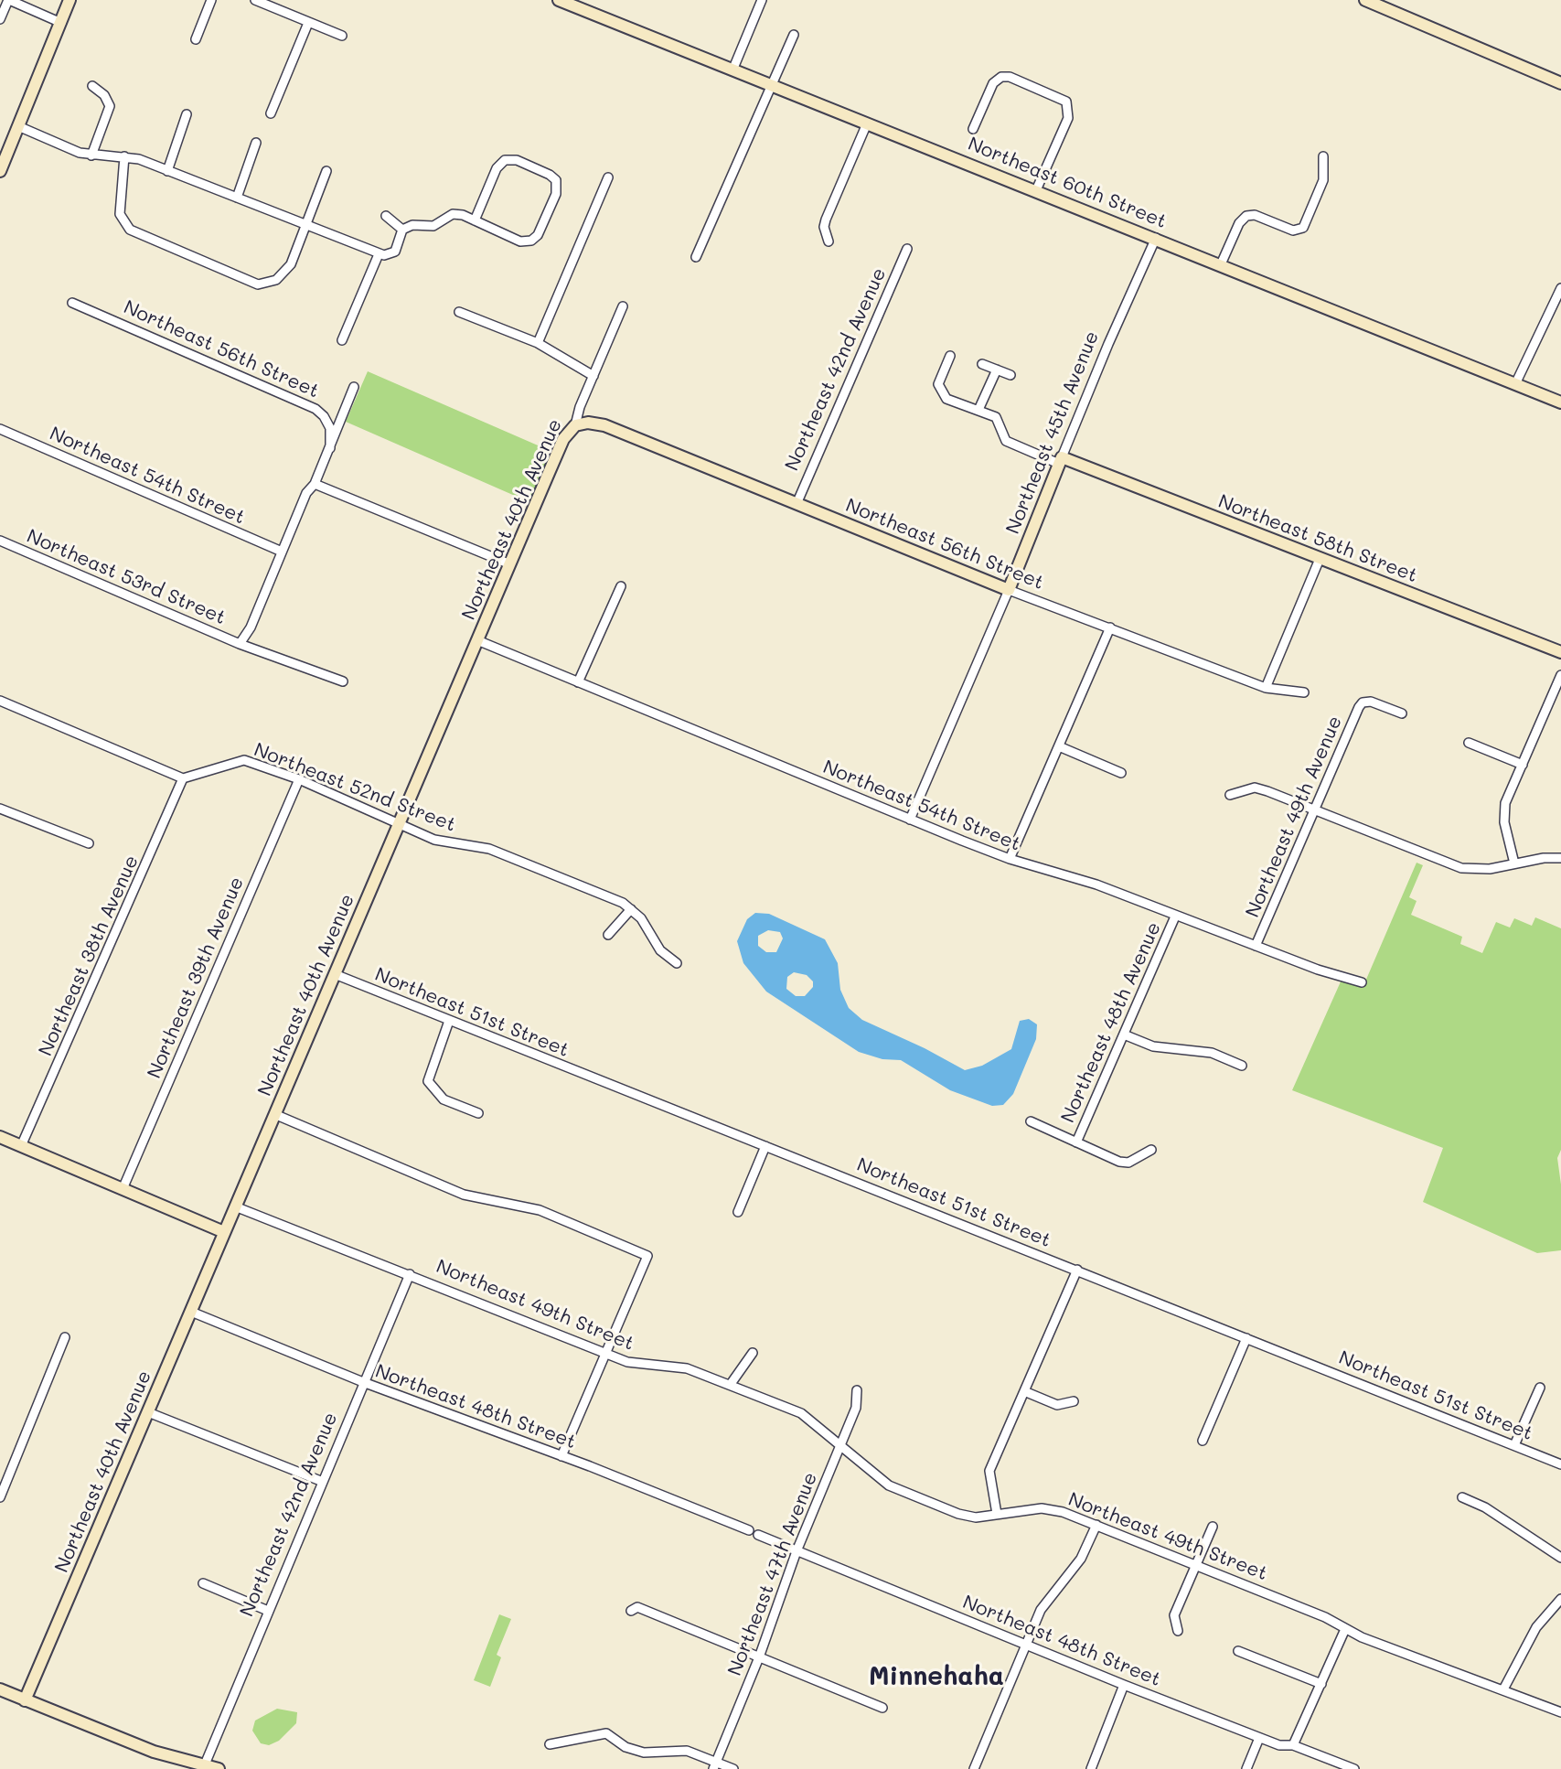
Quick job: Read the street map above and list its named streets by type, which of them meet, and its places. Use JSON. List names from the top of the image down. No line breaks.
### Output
{"streets":{"street":["Northeast 60th Street","Northeast 56th Street","Northeast 42nd Avenue","Northeast 45th Avenue","Northeast 54th Street","Northeast 40th Avenue","Northeast 58th Street","Northeast 53rd Street","Northeast 52nd Street","Northeast 49th Avenue","Northeast 38th Avenue","Northeast 39th Avenue","Northeast 51st Street","Northeast 48th Avenue","Northeast 49th Street","Northeast 48th Street","Northeast 47th Avenue"]},"crossings":[["Northeast 60th Street","Northeast 45th Avenue"],["Northeast 56th Street","Northeast 42nd Avenue"],["Northeast 56th Street","Northeast 45th Avenue"],["Northeast 56th Street","Northeast 40th Avenue"],["Northeast 42nd Avenue","Northeast 49th Street"],["Northeast 42nd Avenue","Northeast 48th Street"],["Northeast 45th Avenue","Northeast 54th Street"],["Northeast 45th Avenue","Northeast 58th Street"],["Northeast 54th Street","Northeast 40th Avenue"],["Northeast 54th Street","Northeast 49th Avenue"],["Northeast 54th Street","Northeast 48th Avenue"],["Northeast 40th Avenue","Northeast 52nd Street"],["Northeast 40th Avenue","Northeast 51st Street"],["Northeast 40th Avenue","Northeast 49th Street"],["Northeast 40th Avenue","Northeast 48th Street"],["Northeast 52nd Street","Northeast 38th Avenue"],["Northeast 52nd Street","Northeast 39th Avenue"],["Northeast 49th Street","Northeast 47th Avenue"],["Northeast 48th Street","Northeast 47th Avenue"]],"districts":["Minnehaha"]}
